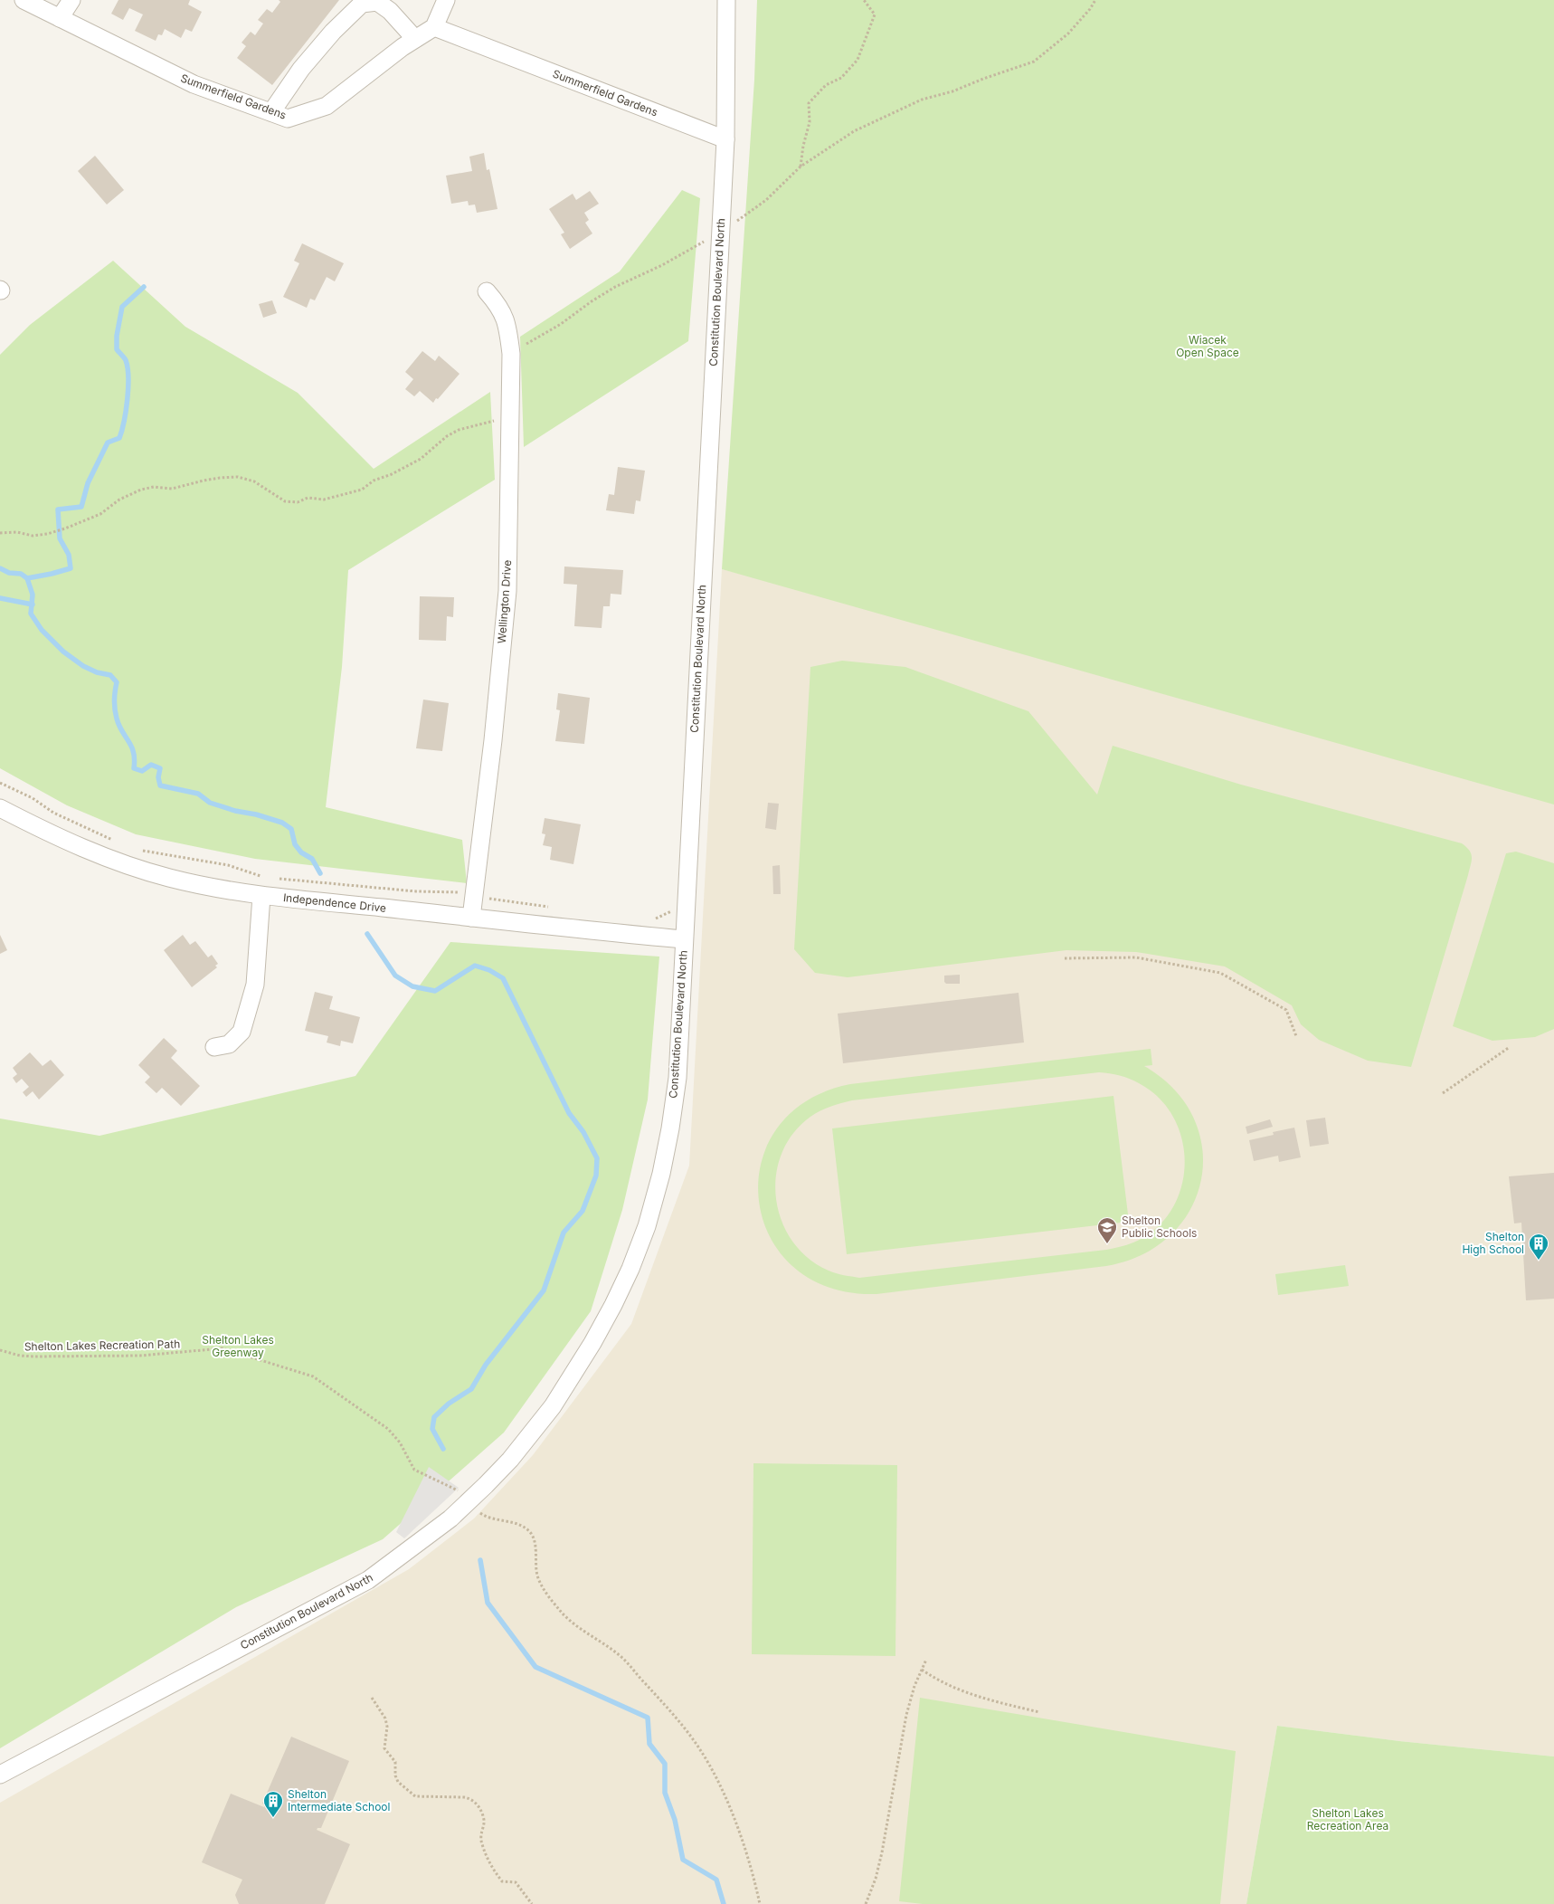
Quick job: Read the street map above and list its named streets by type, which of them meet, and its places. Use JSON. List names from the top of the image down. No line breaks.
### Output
{"streets":{"street":["Summerfield Gardens","Constitution Boulevard North","Wellington Drive","Independence Drive"],"path":["Shelton Lakes Recreation Path"]},"crossings":[["Summerfield Gardens","Constitution Boulevard North"],["Constitution Boulevard North","Independence Drive"],["Wellington Drive","Independence Drive"]],"parks":["Wiacek Open Space","Shelton Lakes Greenway","Shelton Lakes Recreation Area"],"places":{"school or university":["Shelton Public Schools"],"building":["Shelton High School","Shelton Intermediate School"]}}
